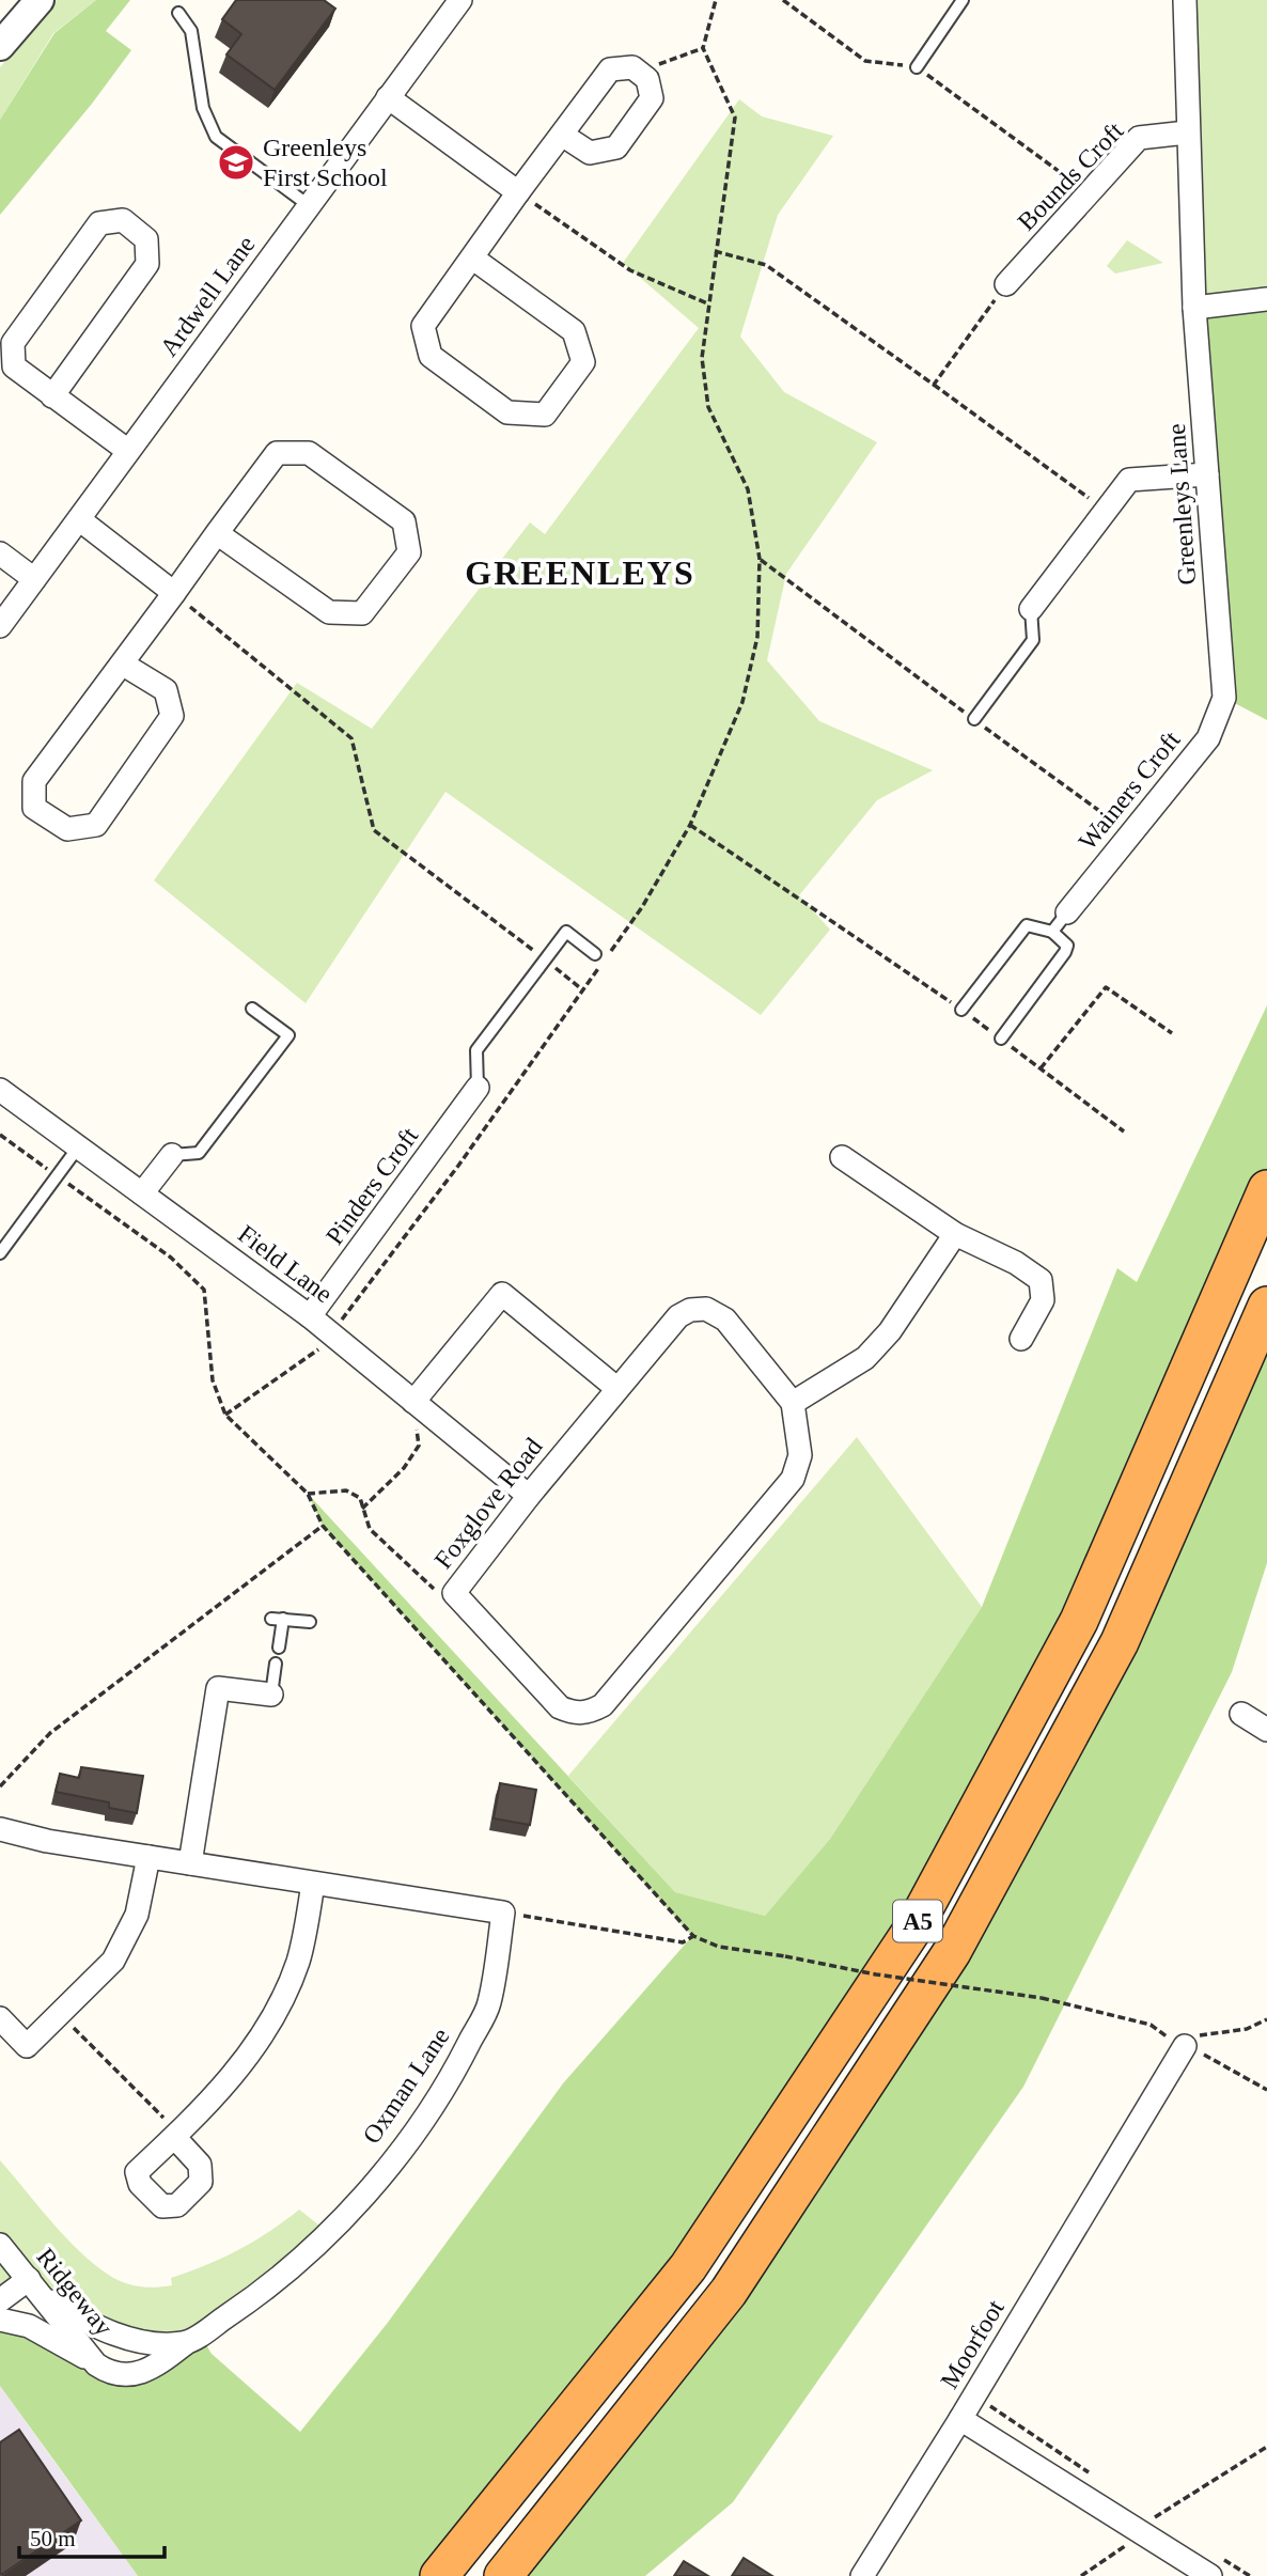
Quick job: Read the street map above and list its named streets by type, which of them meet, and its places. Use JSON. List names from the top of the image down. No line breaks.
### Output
{"streets":{"highway":["A5"],"street":["Bounds Croft","Ardwell Lane","Greenleys Lane","Wainers Croft","Pinders Croft","Field Lane","Foxglove Road","Oxman Lane","Ridgeway","Moorfoot"]},"crossings":[["Bounds Croft","Greenleys Lane"],["Greenleys Lane","Wainers Croft"],["Pinders Croft","Field Lane"],["Field Lane","Foxglove Road"],["Oxman Lane","Ridgeway"]],"districts":["GREENLEYS"],"places":{"school or university":["Greenleys First School"]},"scale_bar":"50 m"}
